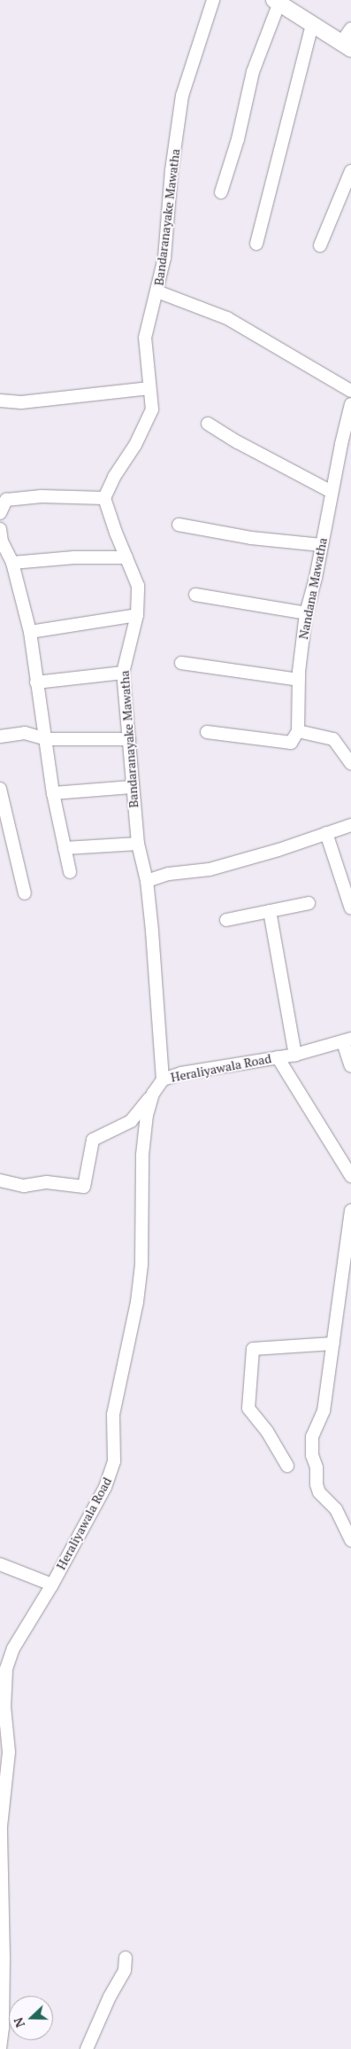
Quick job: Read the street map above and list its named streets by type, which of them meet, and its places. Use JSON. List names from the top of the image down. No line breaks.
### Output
{"streets":{"street":["Bandaranayake Mawatha","Nandana Mawatha","Heraliyawala Road"]},"crossings":[["Bandaranayake Mawatha","Heraliyawala Road"]],"north":"left"}
